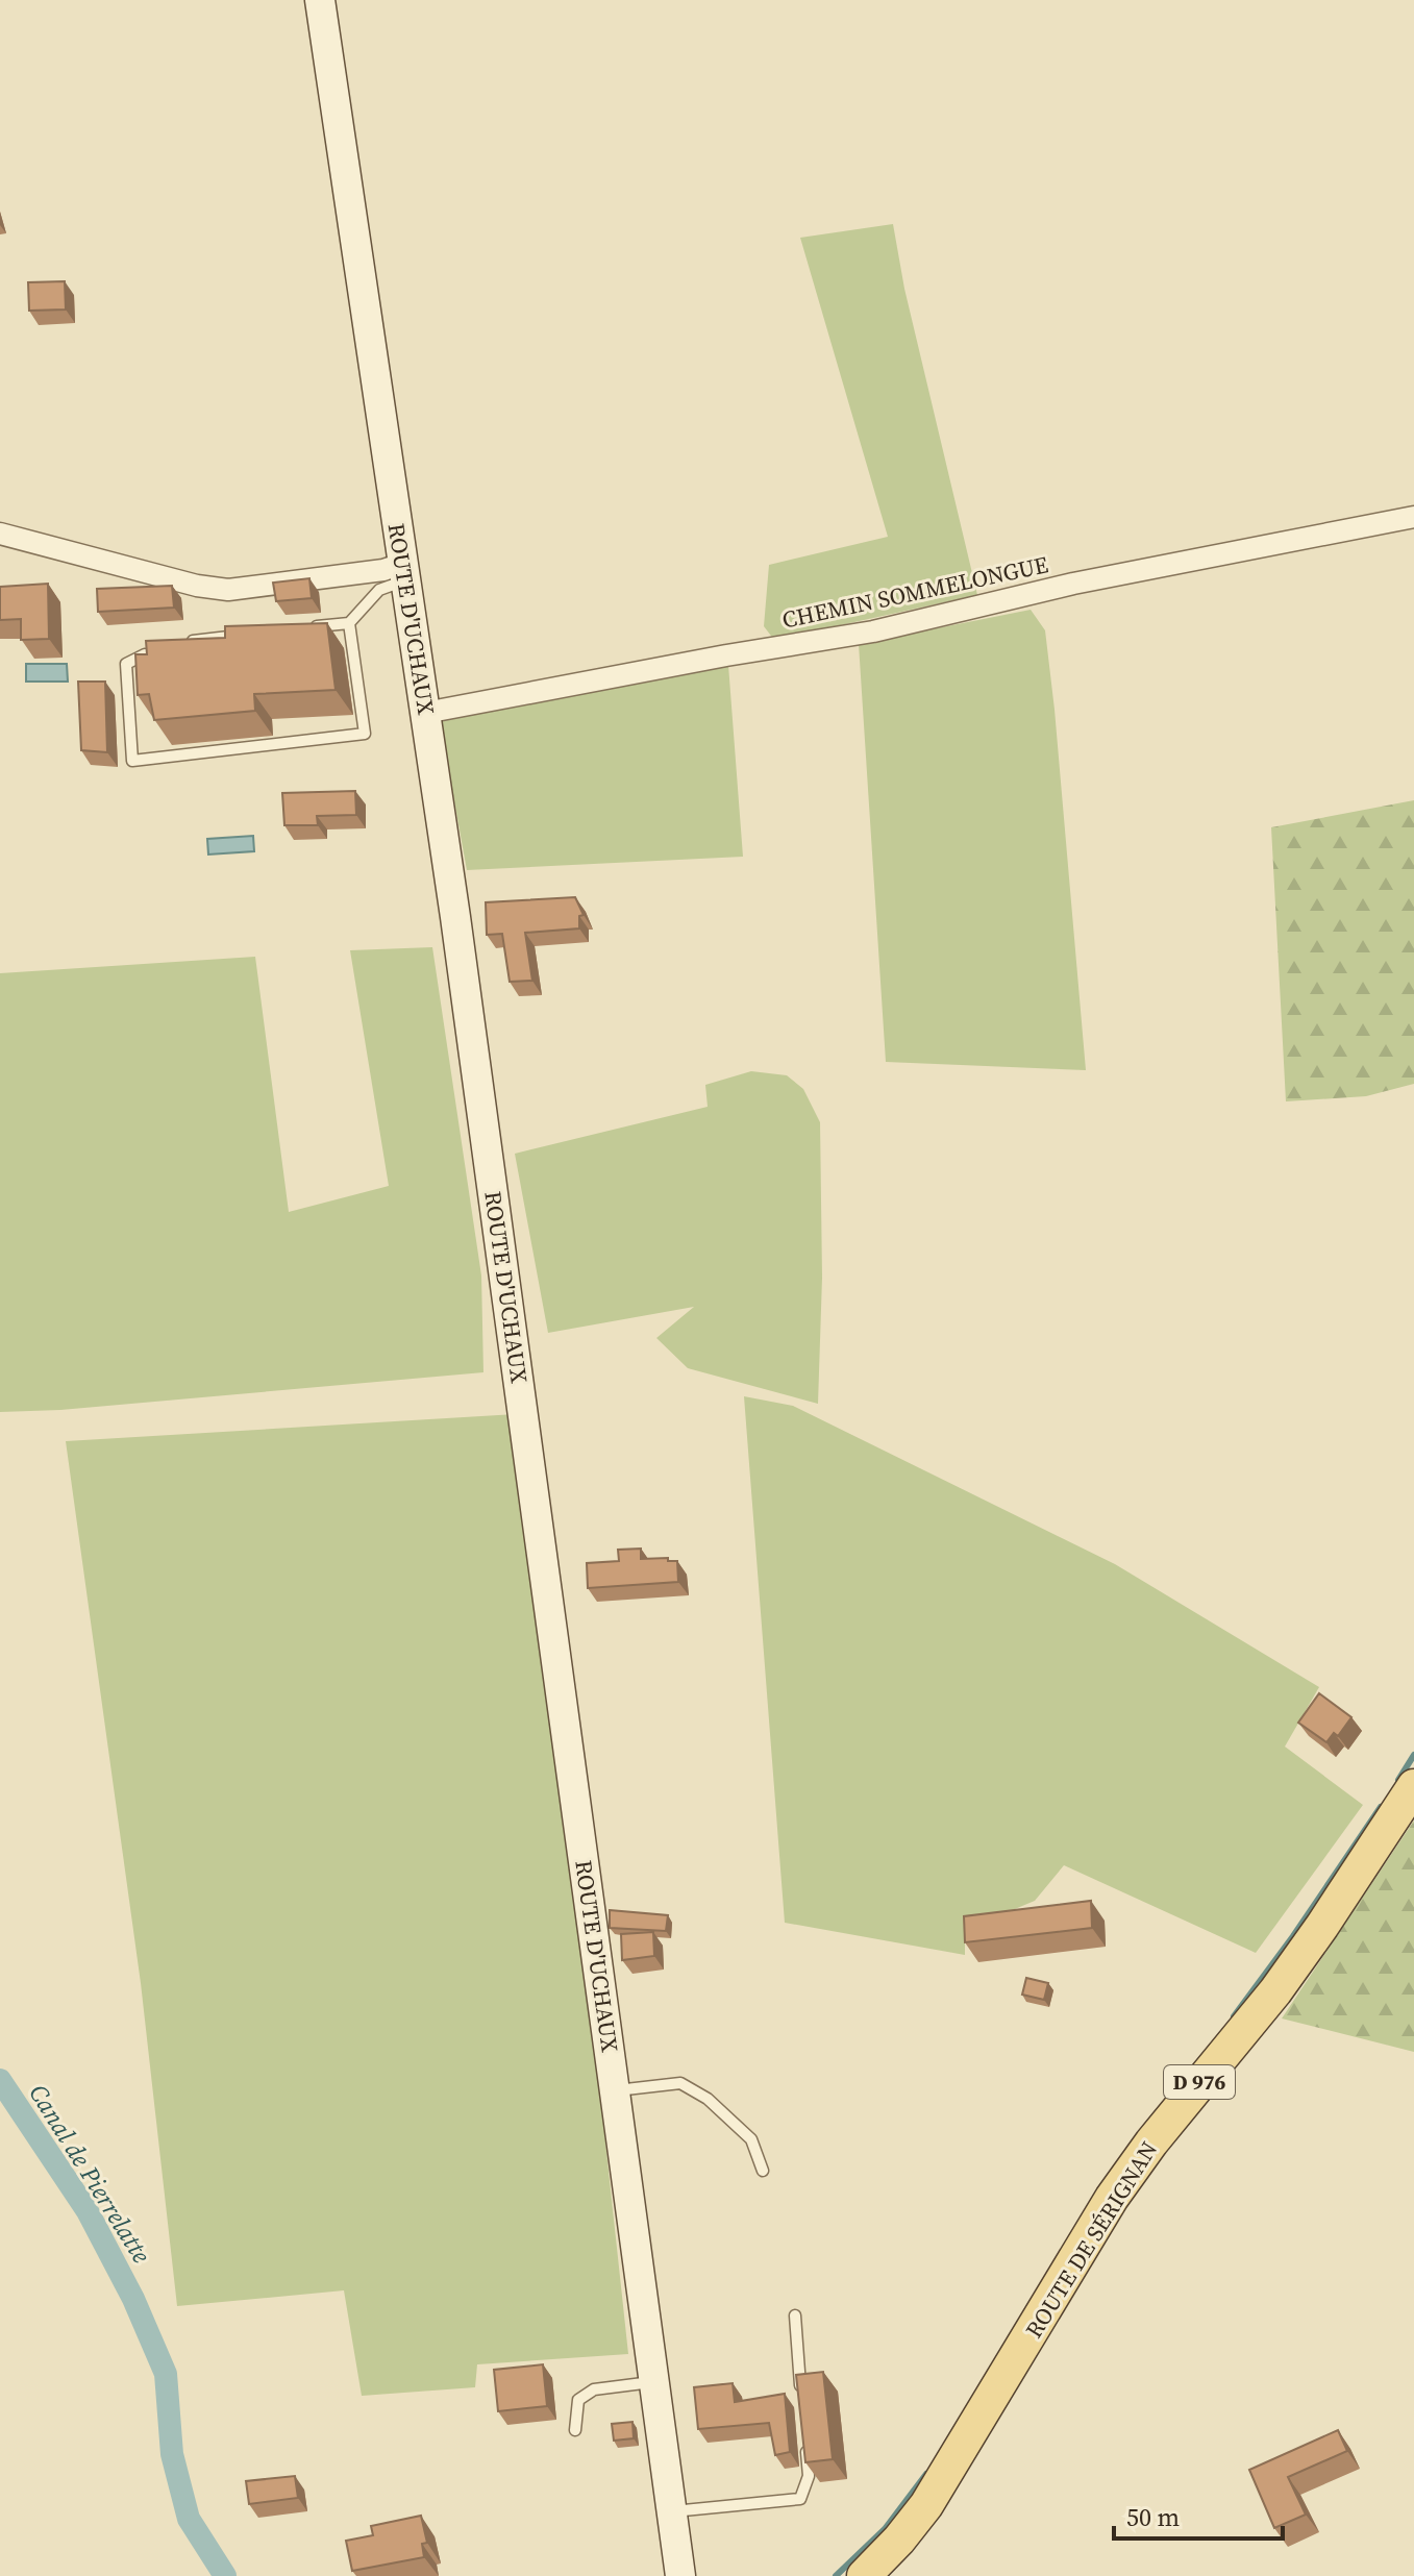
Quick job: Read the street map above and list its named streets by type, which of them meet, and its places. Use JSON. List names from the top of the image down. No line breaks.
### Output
{"streets":{"main road":["ROUTE D'UCHAUX","D 976","ROUTE DE SÉRIGNAN"],"street":["CHEMIN SOMMELONGUE"]},"crossings":[["CHEMIN SOMMELONGUE","ROUTE D'UCHAUX"]],"water":["Canal de Pierrelatte"],"scale_bar":"50 m"}
